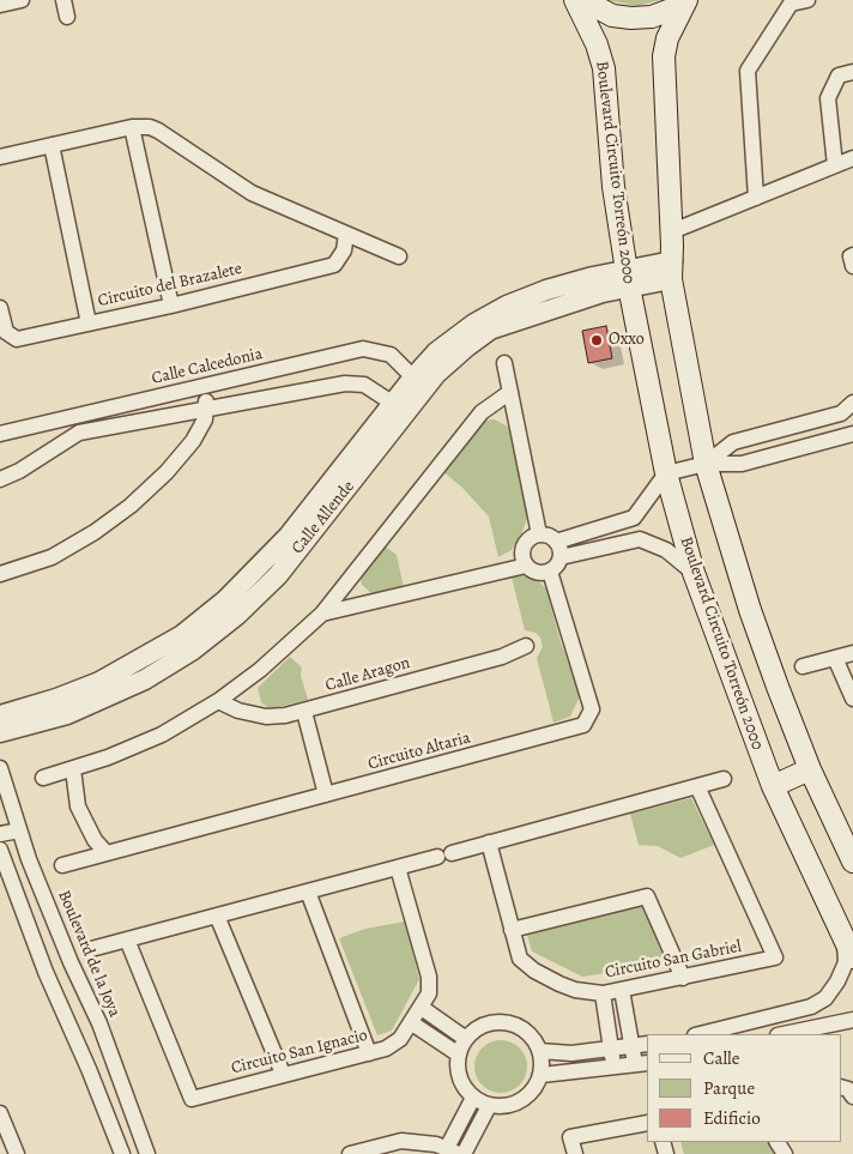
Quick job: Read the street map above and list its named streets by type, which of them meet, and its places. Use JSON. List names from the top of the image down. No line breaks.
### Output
{"streets":{"main road":["Boulevard Circuito Torreón 2000"],"street":["Circuito del Brazalete","Calle Calcedonia","Calle Allende","Calle Aragon","Circuito Altaria","Boulevard de la Joya","Circuito San Gabriel","Circuito San Ignacio"]},"crossings":[["Boulevard Circuito Torreón 2000","Calle Allende"],["Calle Calcedonia","Calle Allende"]],"places":["Oxxo"],"legend":["Calle","Parque","Edificio"]}
